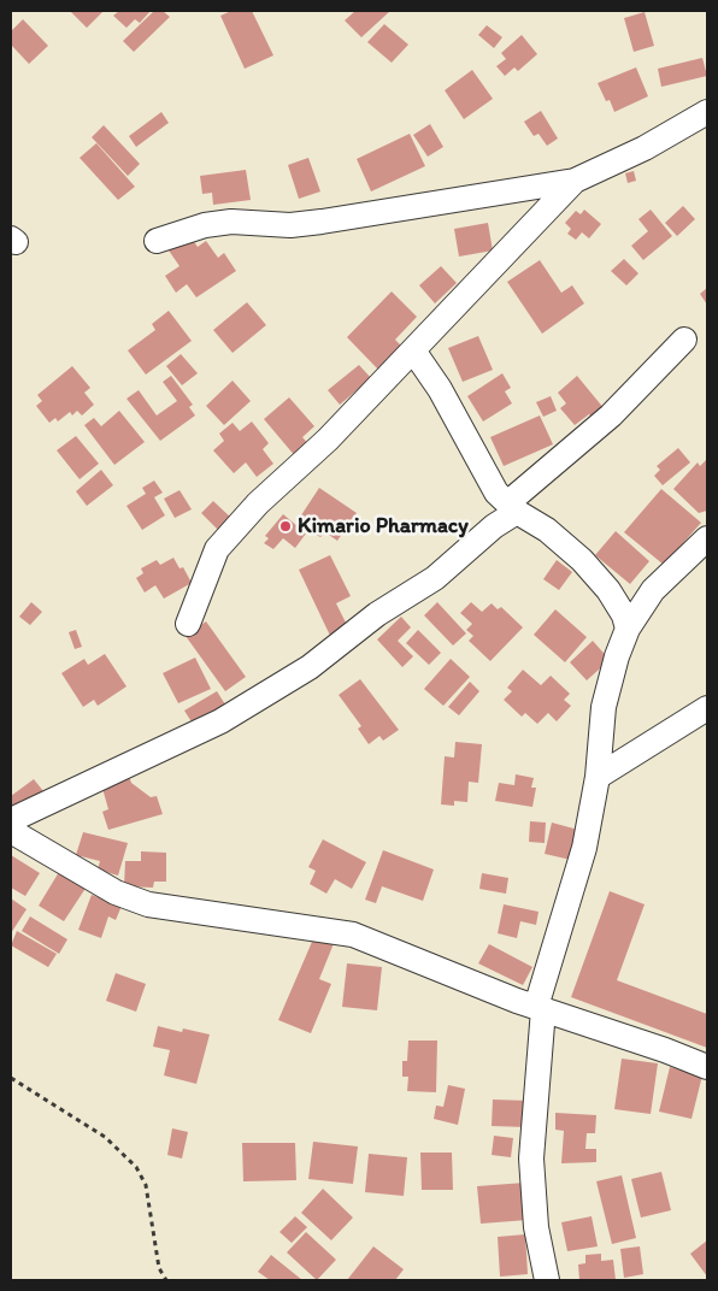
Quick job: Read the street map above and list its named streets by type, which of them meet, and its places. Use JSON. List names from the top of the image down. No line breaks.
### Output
{"places":["Kimario Pharmacy"]}
